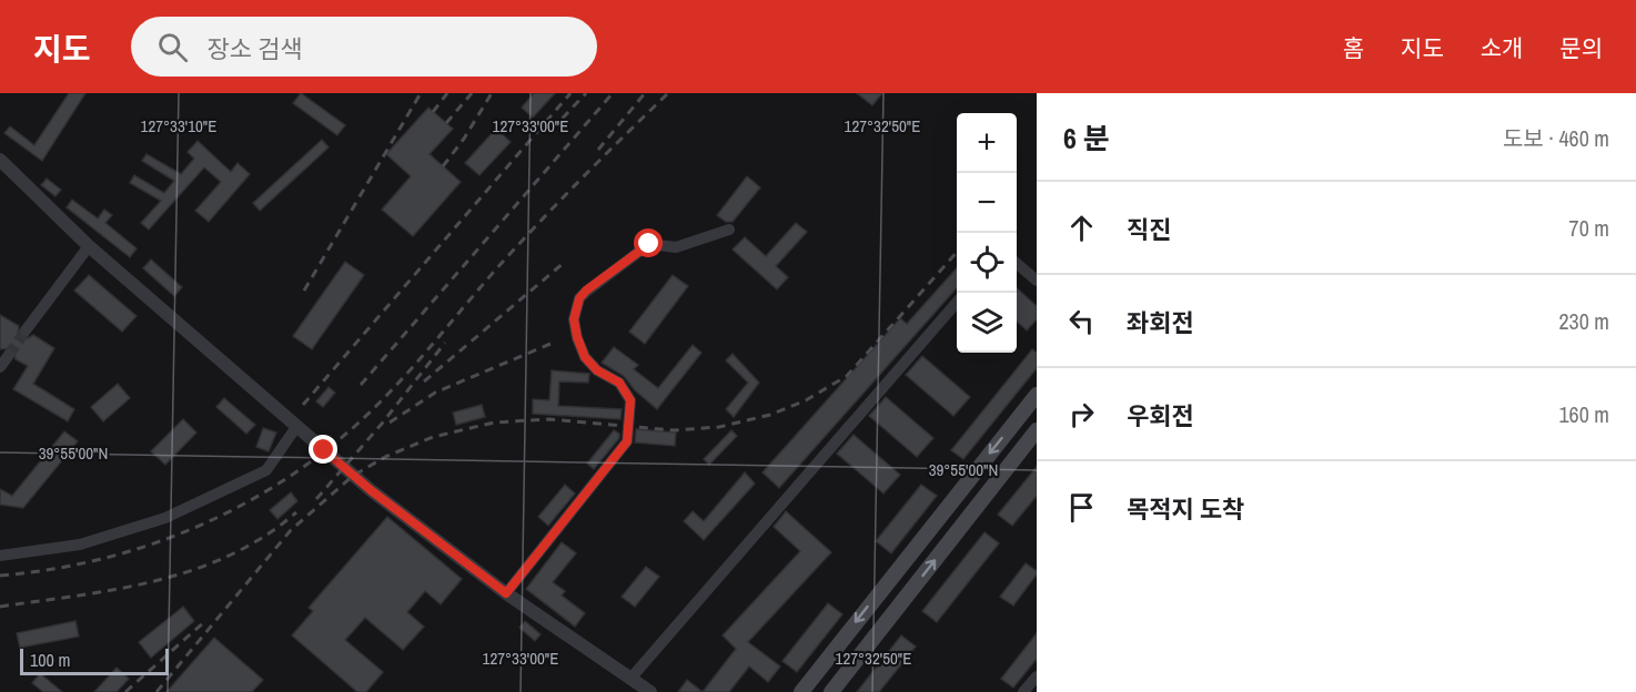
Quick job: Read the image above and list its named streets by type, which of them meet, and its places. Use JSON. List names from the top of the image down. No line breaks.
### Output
{"scale_bar":"100 m","page":{"header":"지도","search":"장소 검색","nav":["홈","지도","소개","문의"],"heading":["6 분","도보 · 460 m"],"map_buttons":["+","−"],"list":[["직진","70 m"],["좌회전","230 m"],["우회전","160 m"],"목적지 도착"],"scale":"100 m"},"coordinates":["127°33'10\"E","127°33'00\"E","127°32'50\"E","39°55'00\"N"]}
